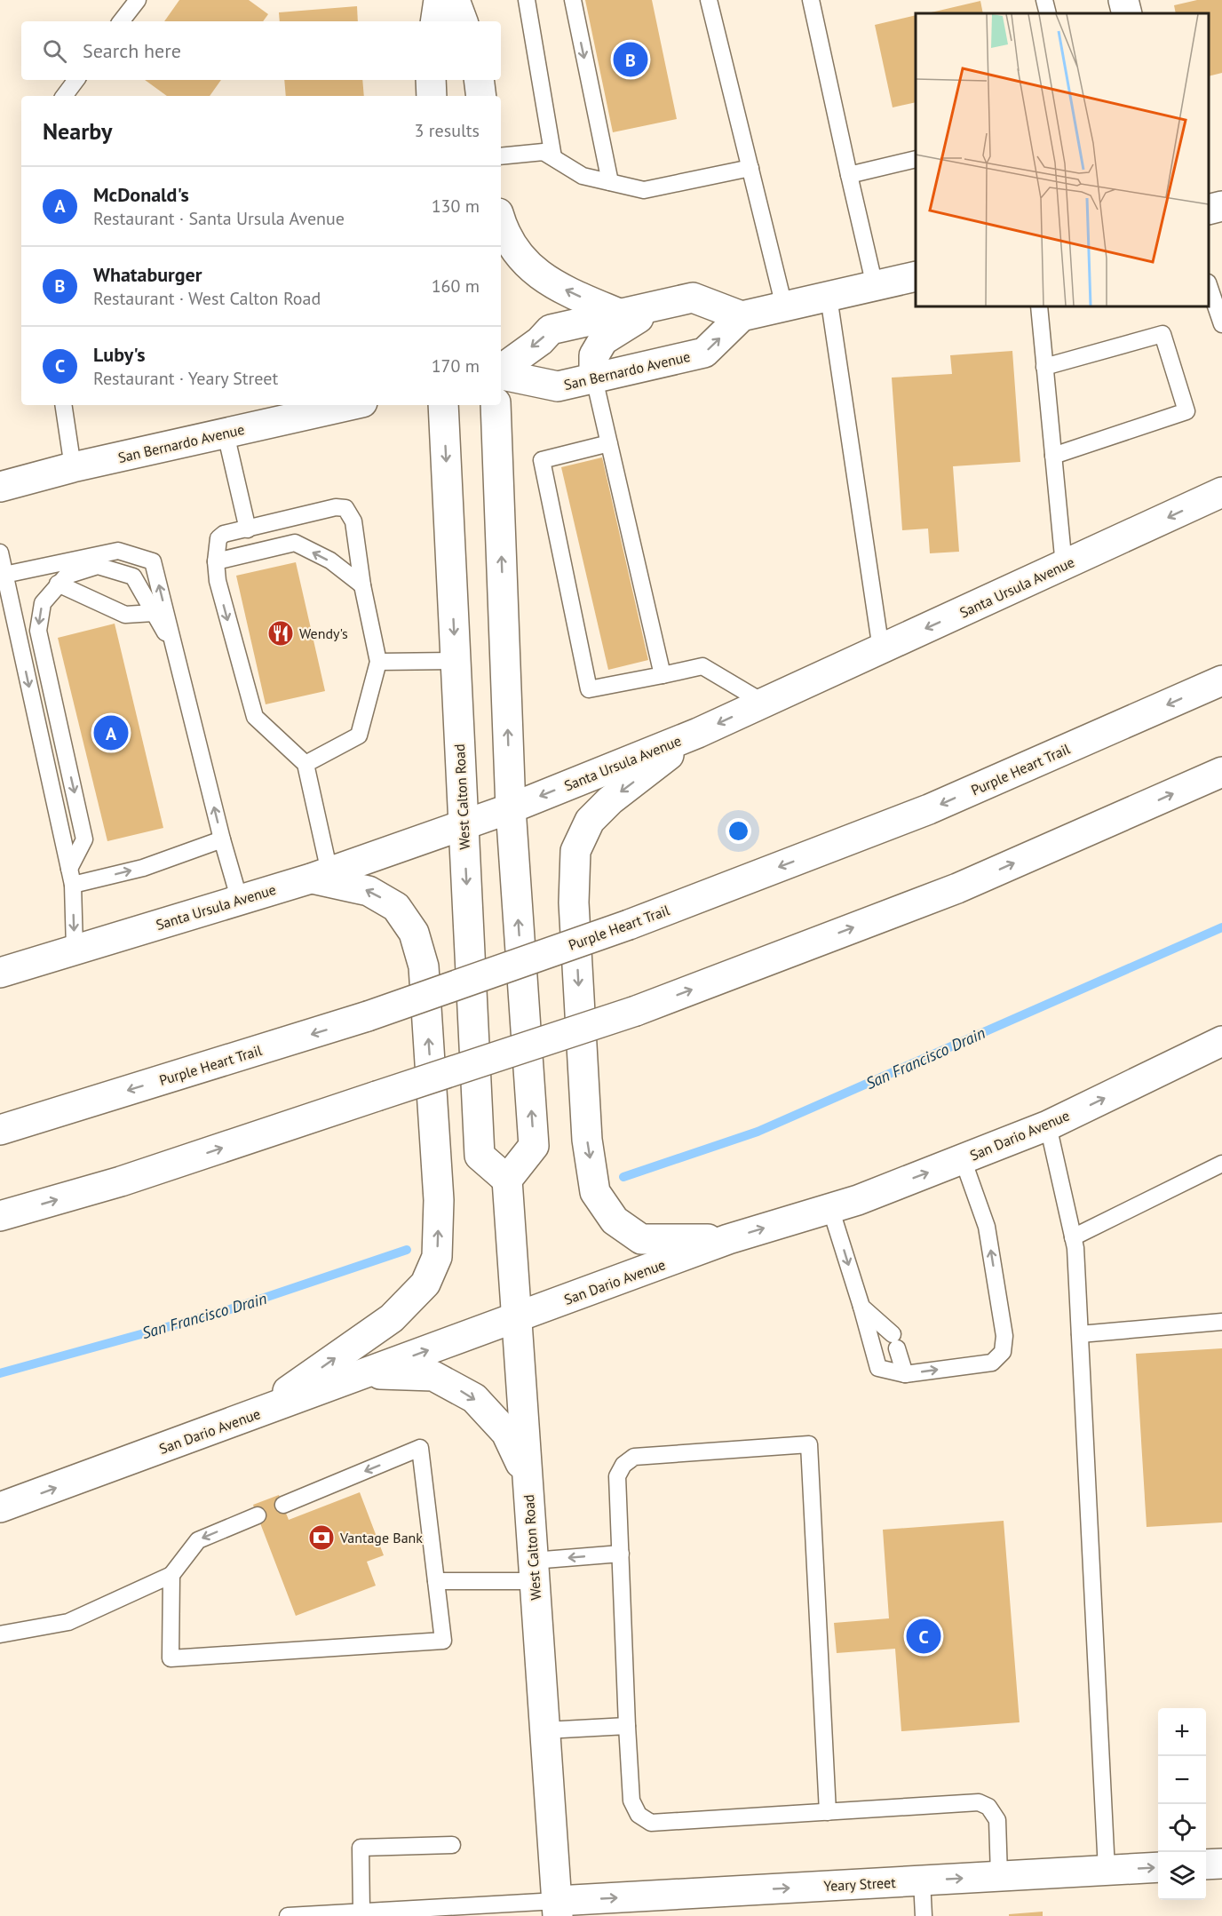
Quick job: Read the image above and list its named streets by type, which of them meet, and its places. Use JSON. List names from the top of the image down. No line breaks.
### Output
{"streets":{"main road":["San Bernardo Avenue","Santa Ursula Avenue","Purple Heart Trail","West Calton Road","San Dario Avenue","Yeary Street"]},"crossings":[["Santa Ursula Avenue","West Calton Road"],["West Calton Road","San Dario Avenue"],["West Calton Road","Yeary Street"]],"one_way":["Yeary Street"],"water":["San Francisco Drain"],"places":{"restaurant":["Wendy's"],"bank":["Vantage Bank"]},"page":{"search":"Search here","pins":["B","A","C"],"heading":["Nearby","3 results"],"list":[{"mark":"A","name":"McDonald's","note":"Restaurant · Santa Ursula Avenue","value":"130 m"},{"mark":"B","name":"Whataburger","note":"Restaurant · West Calton Road","value":"160 m"},{"mark":"C","name":"Luby's","note":"Restaurant · Yeary Street","value":"170 m"}],"map_buttons":["+","−"]}}
